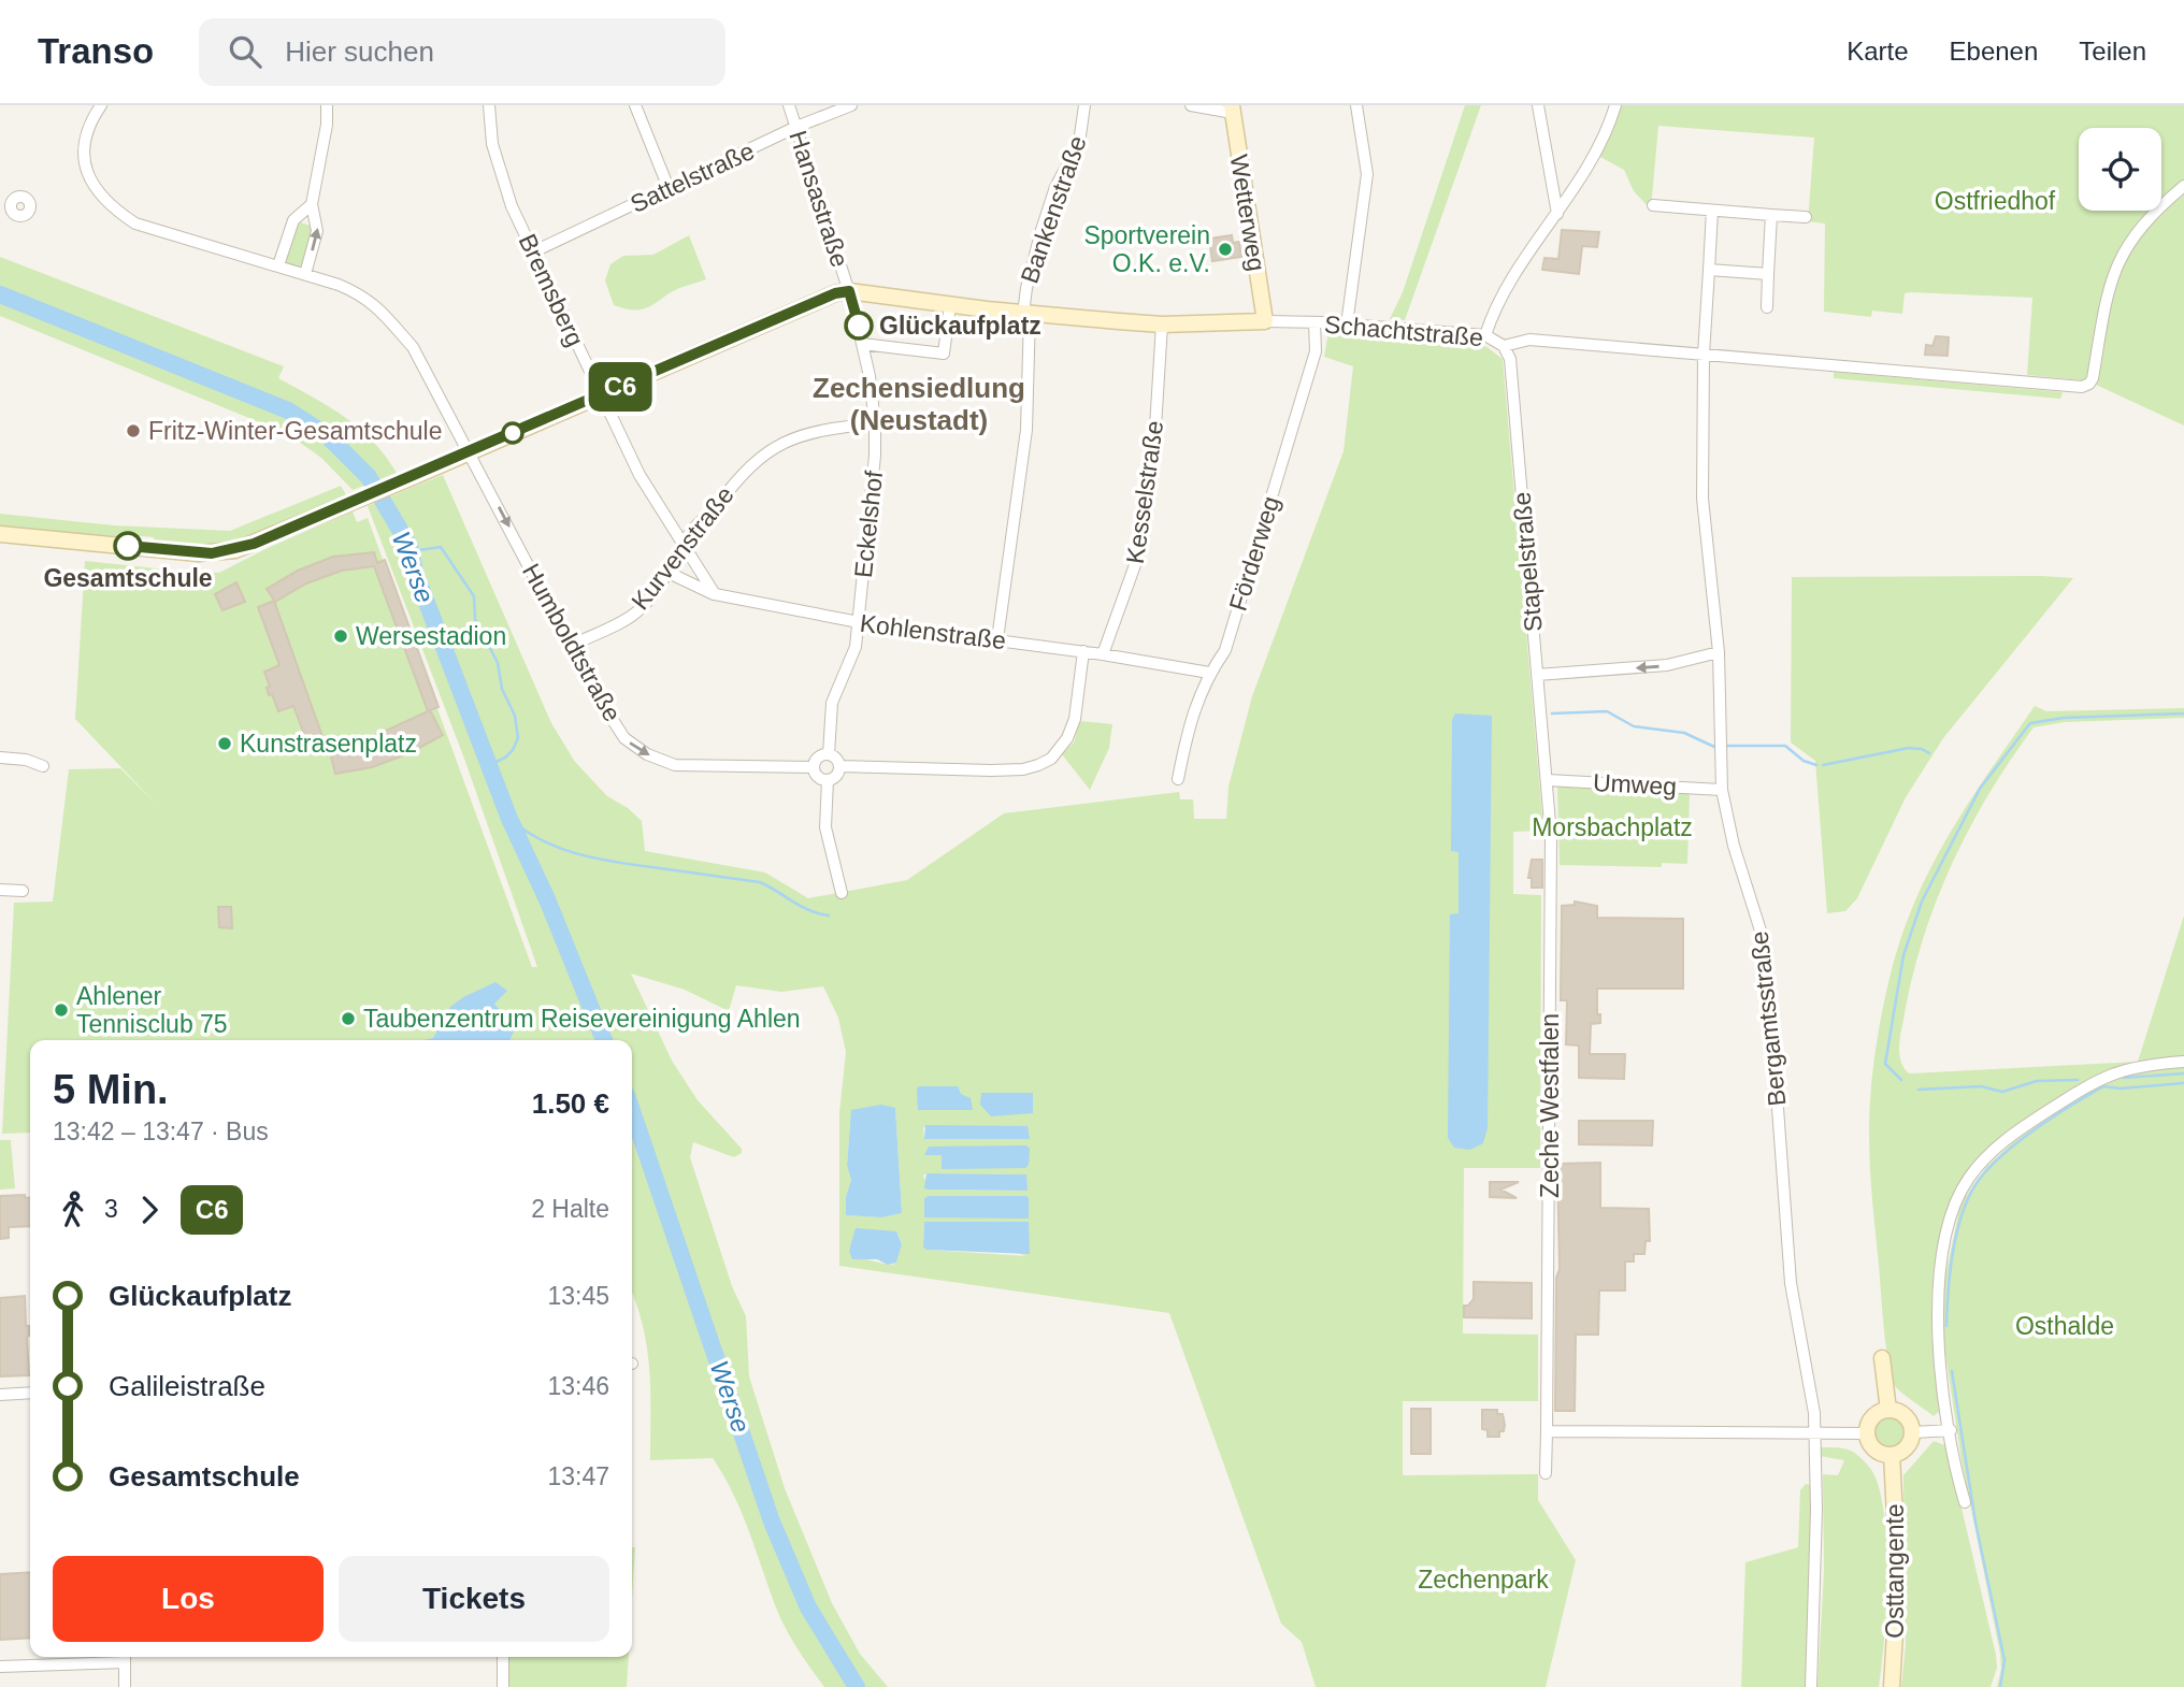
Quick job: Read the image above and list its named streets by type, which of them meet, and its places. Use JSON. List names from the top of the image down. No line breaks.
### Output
{"streets":{"street":["Sattelstraße","Hansastraße","Bankenstraße","Wetterweg","Bremsberg","Schachtstraße","Kesselstraße","Eckelshof","Kurvenstraße","Förderweg","Stapelstraße","Kohlenstraße","Humboldtstraße","Umweg","Bergamtsstraße","Zeche Westfalen","Osttangente"]},"crossings":[["Sattelstraße","Hansastraße"],["Sattelstraße","Bremsberg"],["Hansastraße","Schachtstraße"],["Hansastraße","Eckelshof"],["Bankenstraße","Schachtstraße"],["Bankenstraße","Kohlenstraße"],["Wetterweg","Schachtstraße"],["Bremsberg","Kurvenstraße"],["Schachtstraße","Kesselstraße"],["Schachtstraße","Eckelshof"],["Schachtstraße","Förderweg"],["Schachtstraße","Stapelstraße"],["Schachtstraße","Bergamtsstraße"],["Kesselstraße","Kohlenstraße"],["Eckelshof","Kurvenstraße"],["Eckelshof","Kohlenstraße"],["Eckelshof","Humboldtstraße"],["Kurvenstraße","Kohlenstraße"],["Kurvenstraße","Humboldtstraße"],["Förderweg","Kohlenstraße"],["Stapelstraße","Umweg"],["Stapelstraße","Zeche Westfalen"],["Umweg","Bergamtsstraße"],["Umweg","Zeche Westfalen"]],"one_way":["Humboldtstraße"],"districts":["Zechensiedlung (Neustadt)"],"water":["Werse"],"parks":["Ostfriedhof","Morsbachplatz","Osthalde","Zechenpark"],"places":["Sportverein O.K. e.V.","Glückaufplatz","Fritz-Winter-Gesamtschule","Gesamtschule","Wersestadion","Kunstrasenplatz","Ahlener Tennisclub 75","Taubenzentrum Reisevereinigung Ahlen"],"lines":["bus line C6"],"page":{"header":"Transo","search":"Hier suchen","nav":["Karte","Ebenen","Teilen"],"on_map":"C6","heading":["5 Min.","13:42 – 13:47 · Bus","1.50 €"],"legs":["3","C6","2 Halte"],"list":[{"name":"Glückaufplatz","value":"13:45"},{"name":"Galileistraße","value":"13:46"},{"name":"Gesamtschule","value":"13:47"}],"buttons":["Los","Tickets"]}}
